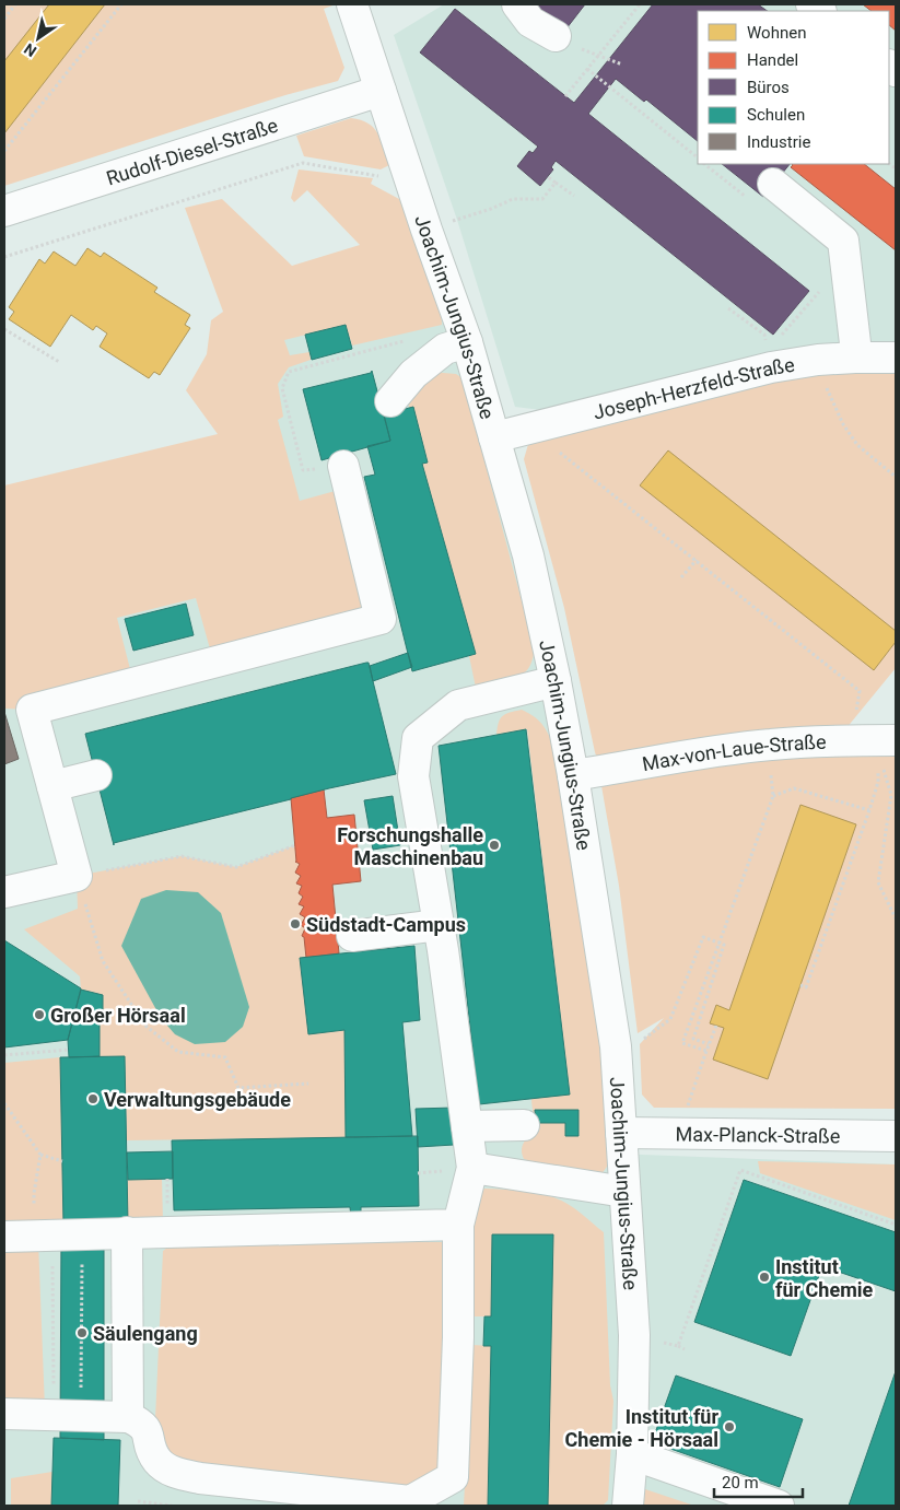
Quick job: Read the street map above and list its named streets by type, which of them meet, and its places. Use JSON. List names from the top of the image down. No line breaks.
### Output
{"streets":{"street":["Rudolf-Diesel-Straße","Joachim-Jungius-Straße","Joseph-Herzfeld-Straße","Max-von-Laue-Straße","Max-Planck-Straße"]},"crossings":[["Rudolf-Diesel-Straße","Joachim-Jungius-Straße"],["Joachim-Jungius-Straße","Joseph-Herzfeld-Straße"],["Joachim-Jungius-Straße","Max-von-Laue-Straße"],["Joachim-Jungius-Straße","Max-Planck-Straße"]],"places":["Forschungshalle Maschinenbau","Südstadt-Campus","Großer Hörsaal","Verwaltungsgebäude","Institut für Chemie","Säulengang","Institut für Chemie - Hörsaal"],"legend":["Wohnen","Handel","Büros","Schulen","Industrie"],"scale_bar":"20 m","north":"bottom left"}
